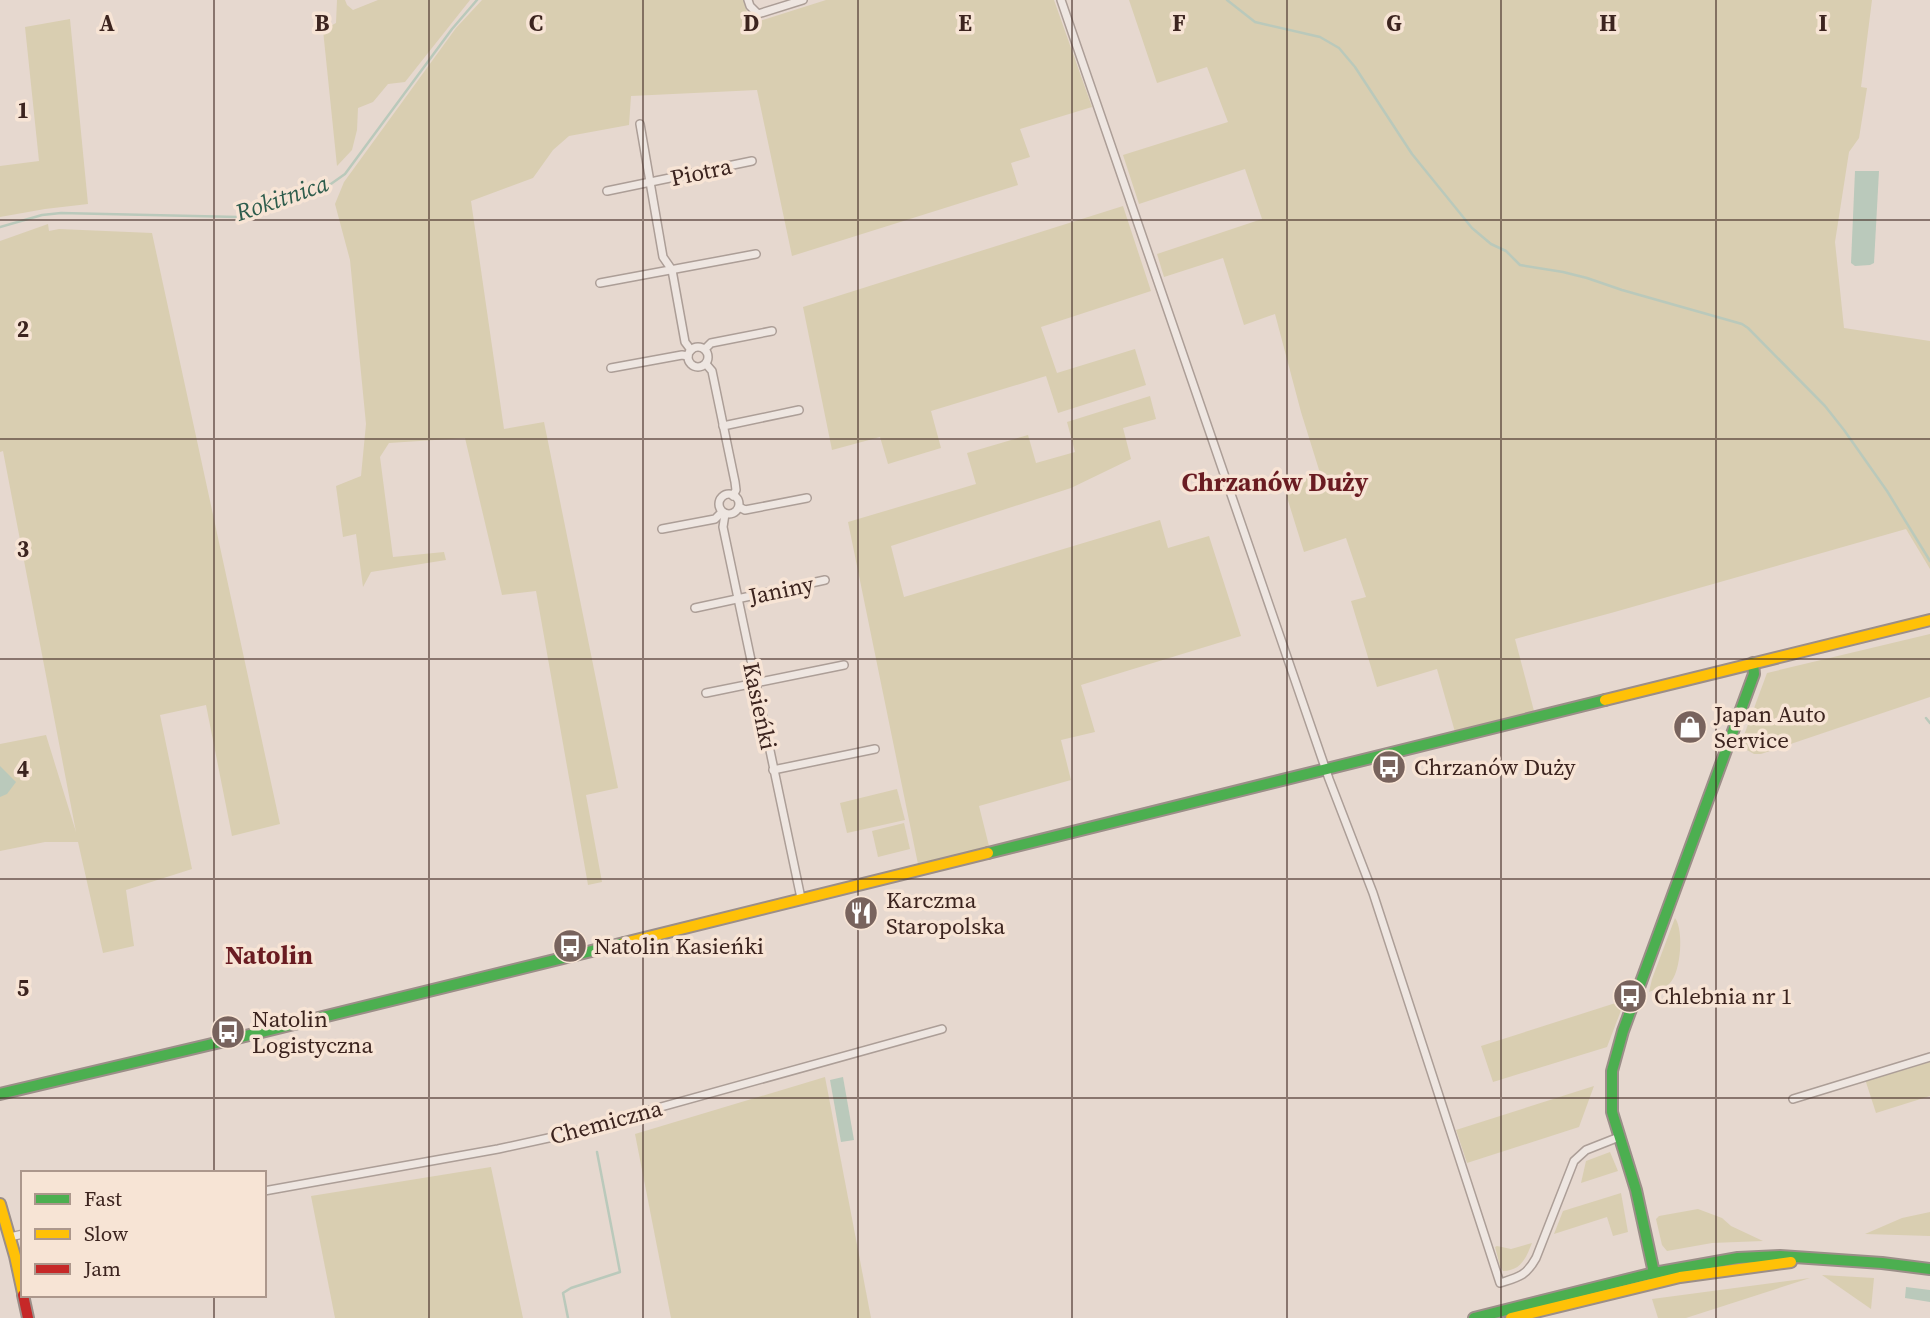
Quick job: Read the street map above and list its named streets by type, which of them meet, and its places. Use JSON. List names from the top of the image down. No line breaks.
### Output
{"streets":{"street":["Piotra","Janiny","Kasieńki","Chemiczna"]},"crossings":[["Janiny","Kasieńki"]],"districts":["Chrzanów Duży","Natolin"],"water":["Rokitnica"],"places":{"shop":["Japan Auto Service"],"bus stop":["Chrzanów Duży","Natolin Kasieńki","Chlebnia nr 1","Natolin Logistyczna"],"restaurant":["Karczma Staropolska"]},"legend":["Fast","Slow","Jam"],"grid":{"columns":["A","B","C","D","E","F","G","H","I"],"rows":["1","2","3","4","5"]}}
